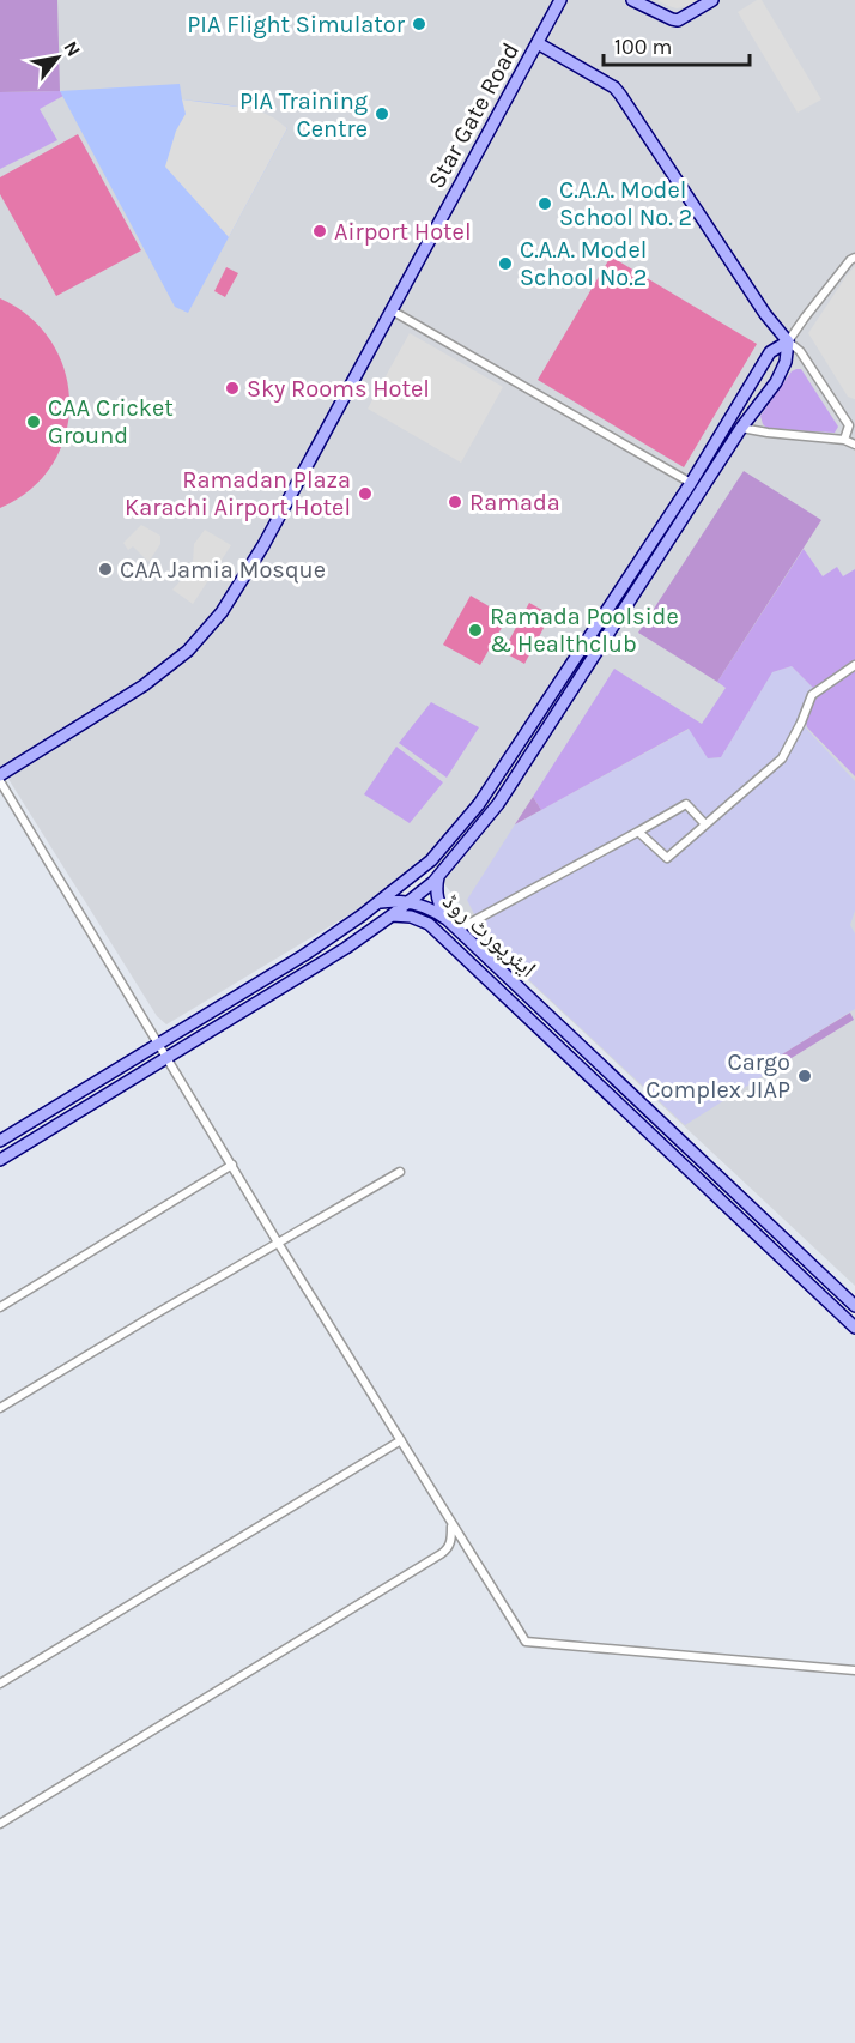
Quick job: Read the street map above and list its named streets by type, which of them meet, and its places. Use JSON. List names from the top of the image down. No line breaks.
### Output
{"streets":{"main road":["Star Gate Road","ایئرپورٹ روڈ"]},"places":["PIA Flight Simulator","PIA Training Centre","C.A.A. Model School No. 2","Airport Hotel","C.A.A. Model School No.2","Sky Rooms Hotel","CAA Cricket Ground","Ramadan Plaza Karachi Airport Hotel","Ramada","CAA Jamia Mosque","Ramada Poolside & Healthclub","Cargo Complex JIAP"],"scale_bar":"100 m","north":"top right"}
